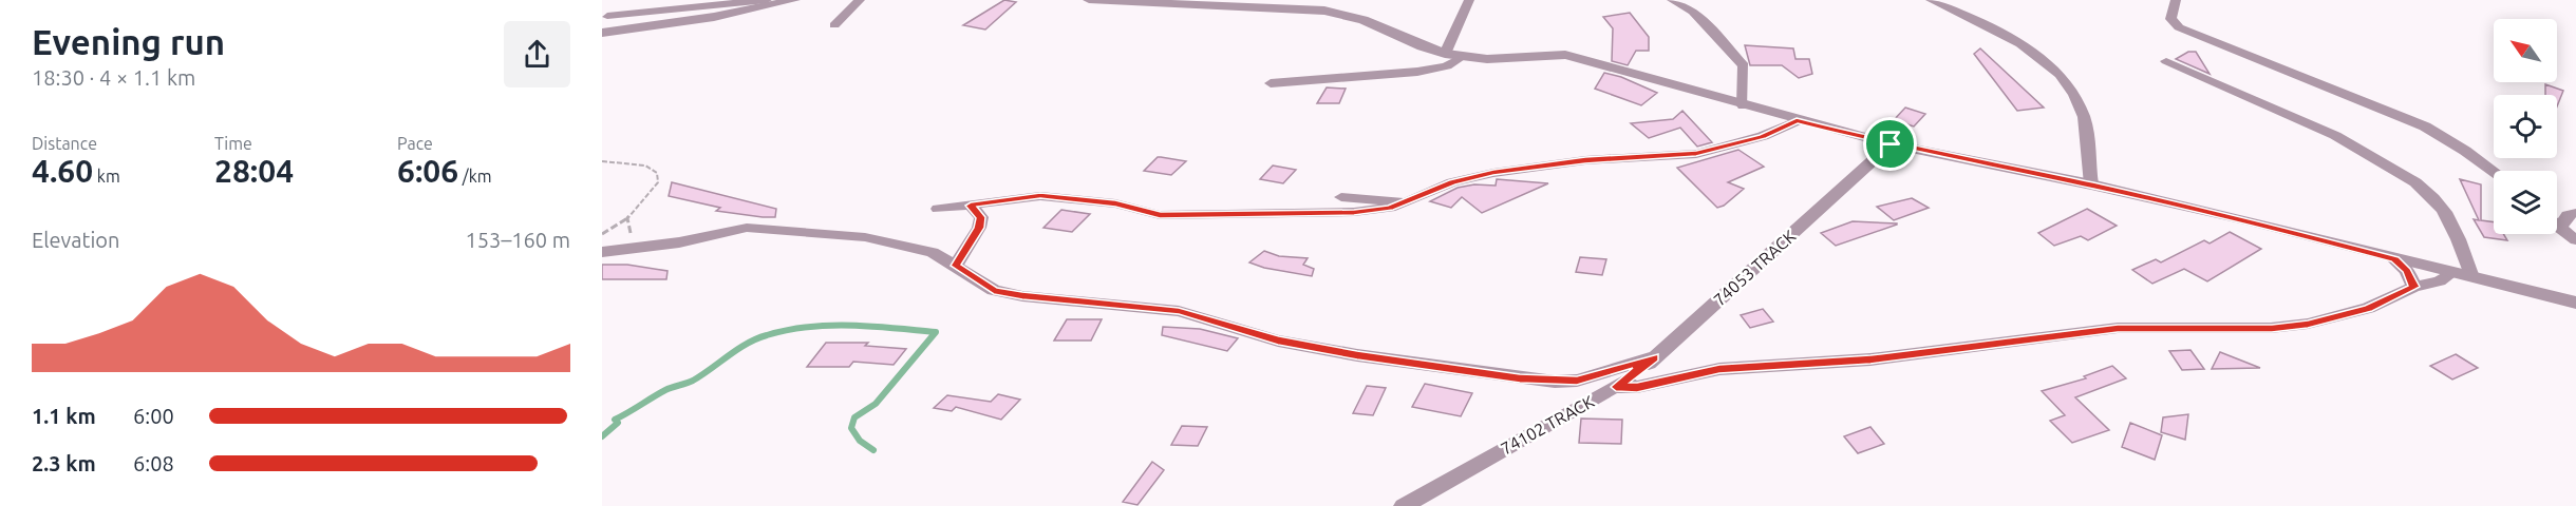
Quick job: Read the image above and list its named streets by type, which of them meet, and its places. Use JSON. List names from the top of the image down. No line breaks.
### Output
{"streets":{"street":["74053 TRACK","74102 TRACK"]},"crossings":[["74053 TRACK","74102 TRACK"]],"north":"top left","page":{"heading":["Evening run","18:30 · 4 × 1.1 km"],"stats":[["Distance","4.60 km"],["Time","28:04"],["Pace","6:06 /km"]],"chart":["Elevation","153–160 m"],"list":[{"name":"1.1 km","note":"6:00"},{"name":"2.3 km","note":"6:08"}]}}
